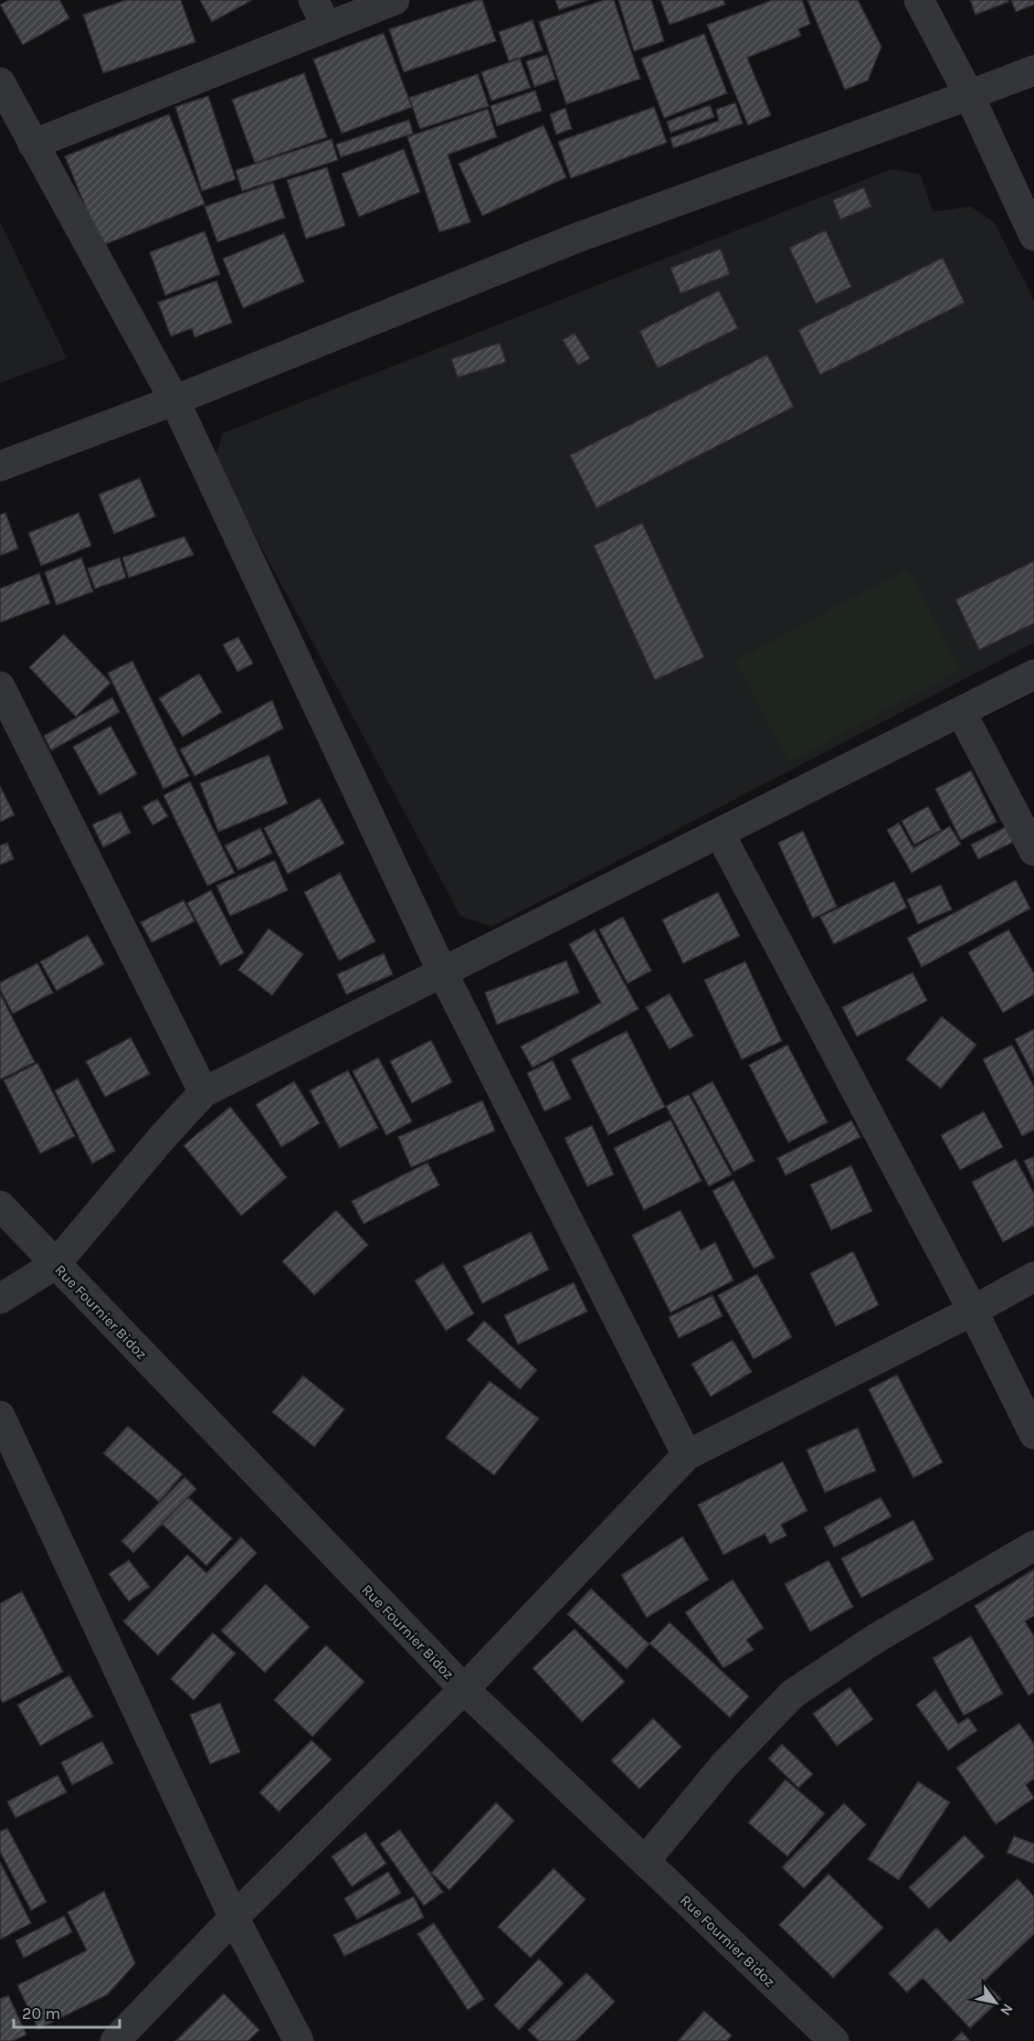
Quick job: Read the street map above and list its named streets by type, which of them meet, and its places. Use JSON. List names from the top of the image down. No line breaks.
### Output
{"streets":{"street":["Rue Fournier Bidoz"]},"scale_bar":"20 m","north":"bottom right"}
